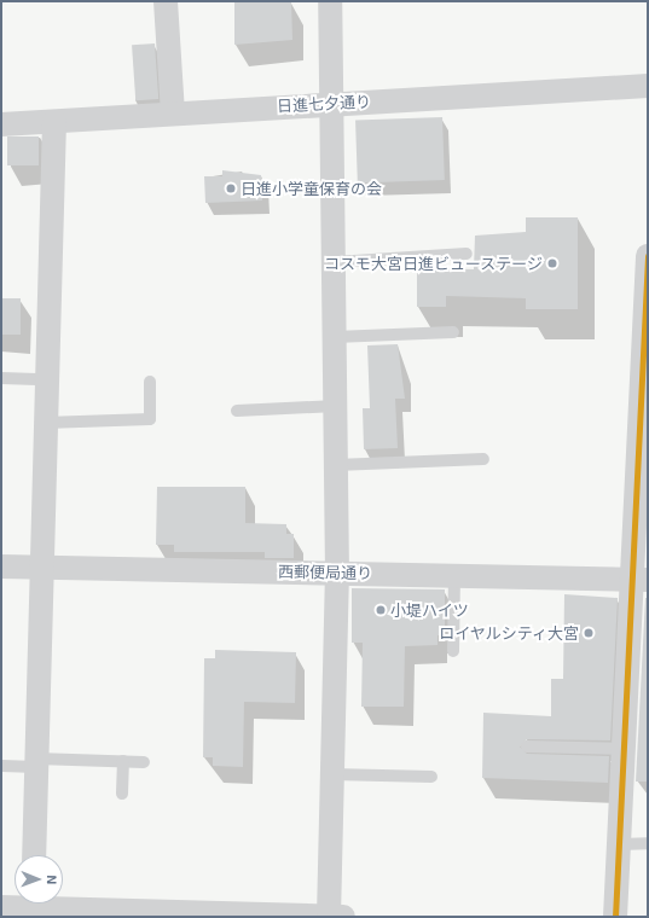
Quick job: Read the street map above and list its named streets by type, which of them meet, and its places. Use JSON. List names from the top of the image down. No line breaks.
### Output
{"streets":{"street":["日進七夕通り","西郵便局通り"]},"places":["日進小学童保育の会","コスモ大宮日進ビューステージ","小堤ハイツ","ロイヤルシティ大宮"],"north":"right"}
